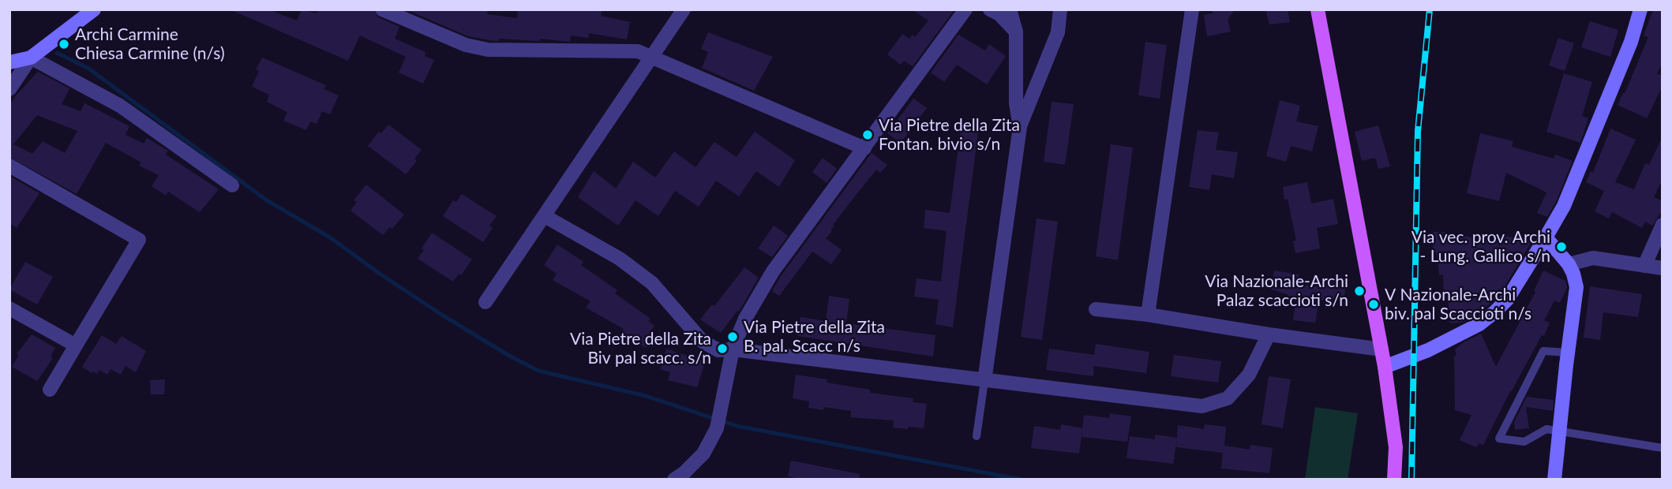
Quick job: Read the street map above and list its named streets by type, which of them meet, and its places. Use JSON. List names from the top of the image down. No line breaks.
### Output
{"places":["Archi Carmine Chiesa Carmine (n/s)","Via Pietre della Zita Fontan. bivio s/n","Via vec. prov. Archi - Lung. Gallico s/n","Via Nazionale-Archi Palaz scaccioti s/n","V Nazionale-Archi biv. pal Scaccioti n/s","Via Pietre della Zita B. pal. Scacc n/s","Via Pietre della Zita Biv pal scacc. s/n"]}
